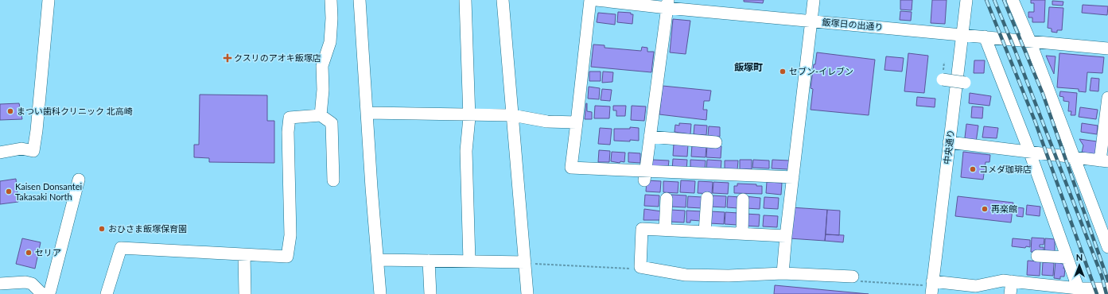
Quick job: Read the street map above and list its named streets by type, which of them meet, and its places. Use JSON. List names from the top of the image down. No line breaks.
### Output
{"streets":{"street":["飯塚日の出通り","中央通り"]},"crossings":[["飯塚日の出通り","中央通り"]],"districts":["飯塚町"],"places":{"health":["クスリのアオキ飯塚店"],"other":["セブン-イレブン","まつい歯科クリニック 北高崎","コメダ珈琲店","Kaisen Donsantei Takasaki North","再楽館","おひさま飯塚保育園","セリア"]},"north":"top"}
